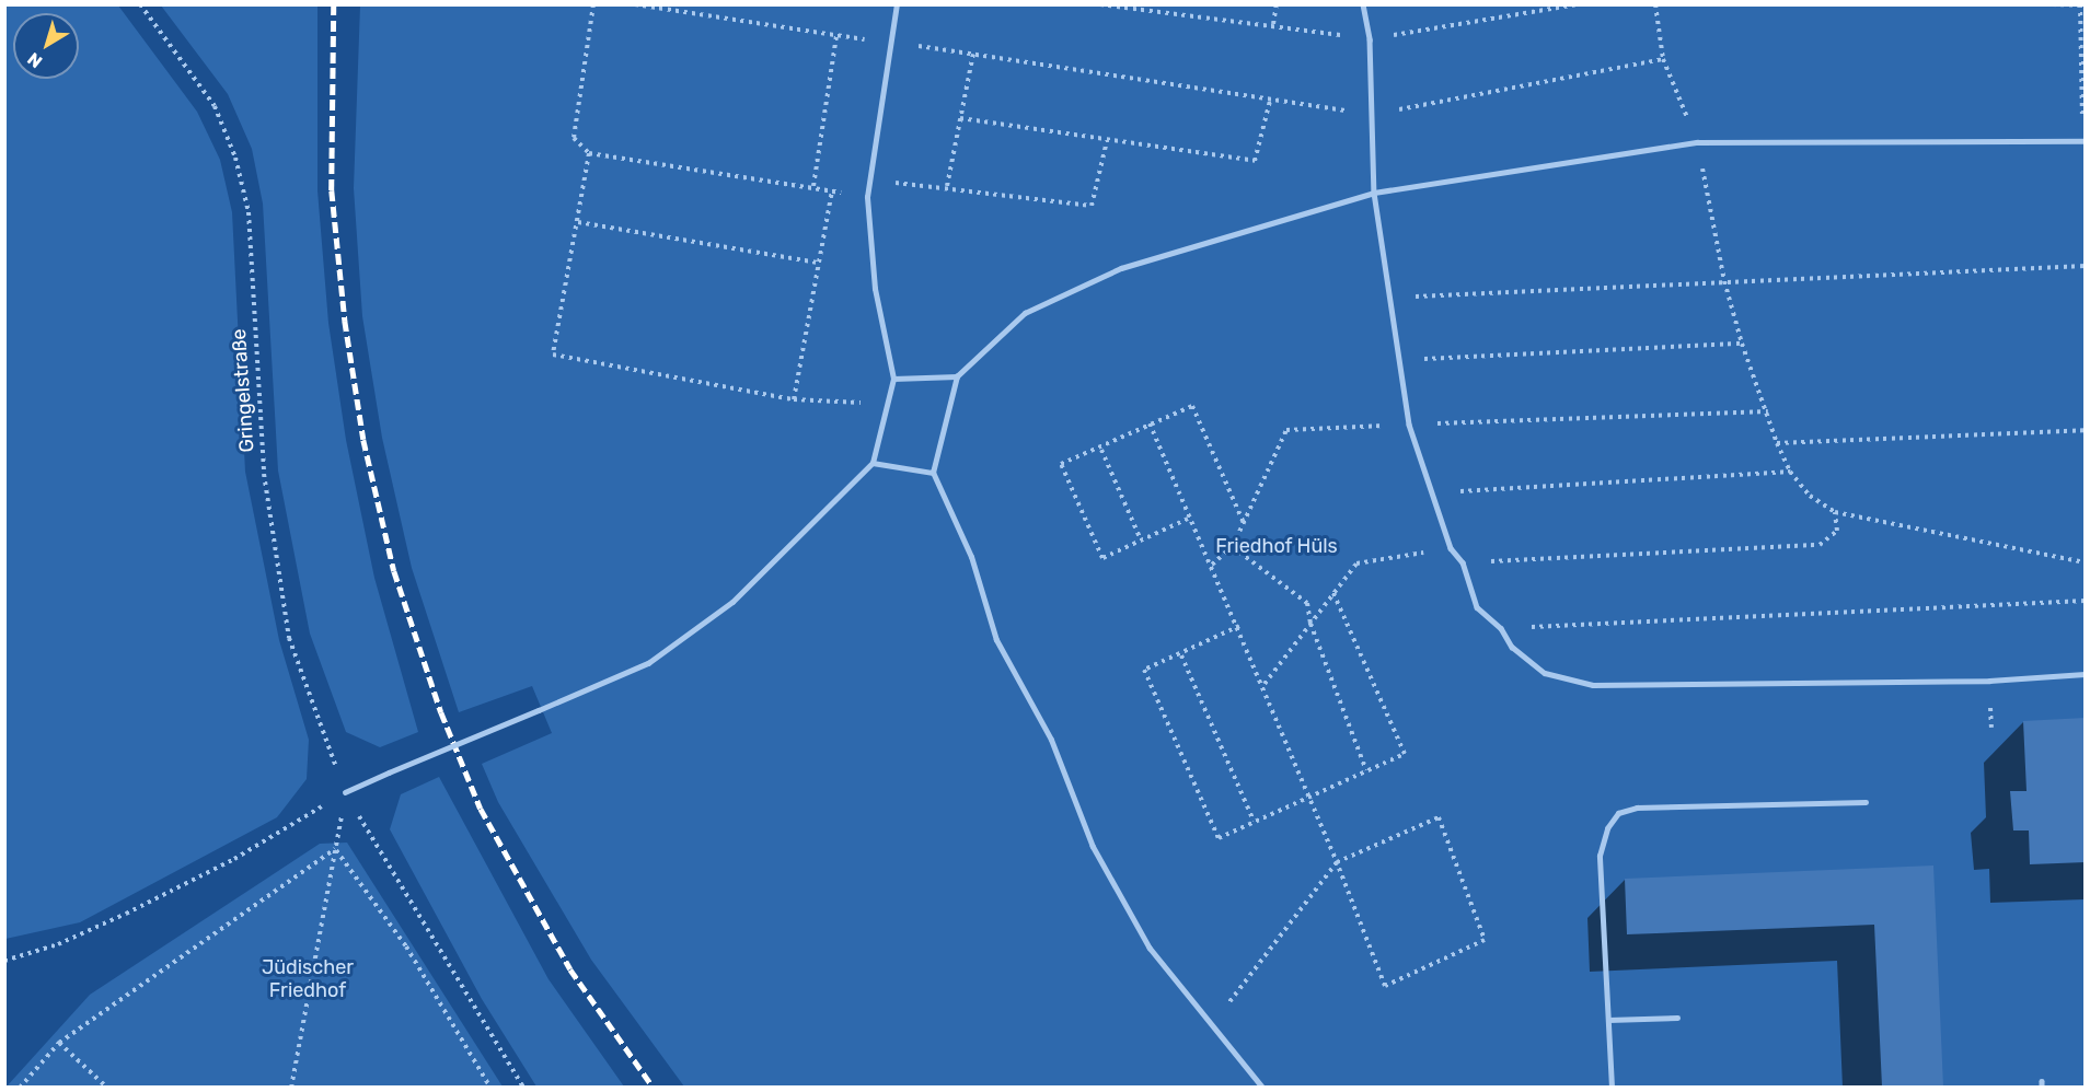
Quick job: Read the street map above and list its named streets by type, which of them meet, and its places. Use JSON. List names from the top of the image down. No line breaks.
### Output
{"streets":{"path":["Gringelstraße"]},"parks":["Friedhof Hüls","Jüdischer Friedhof"],"north":"bottom left"}
